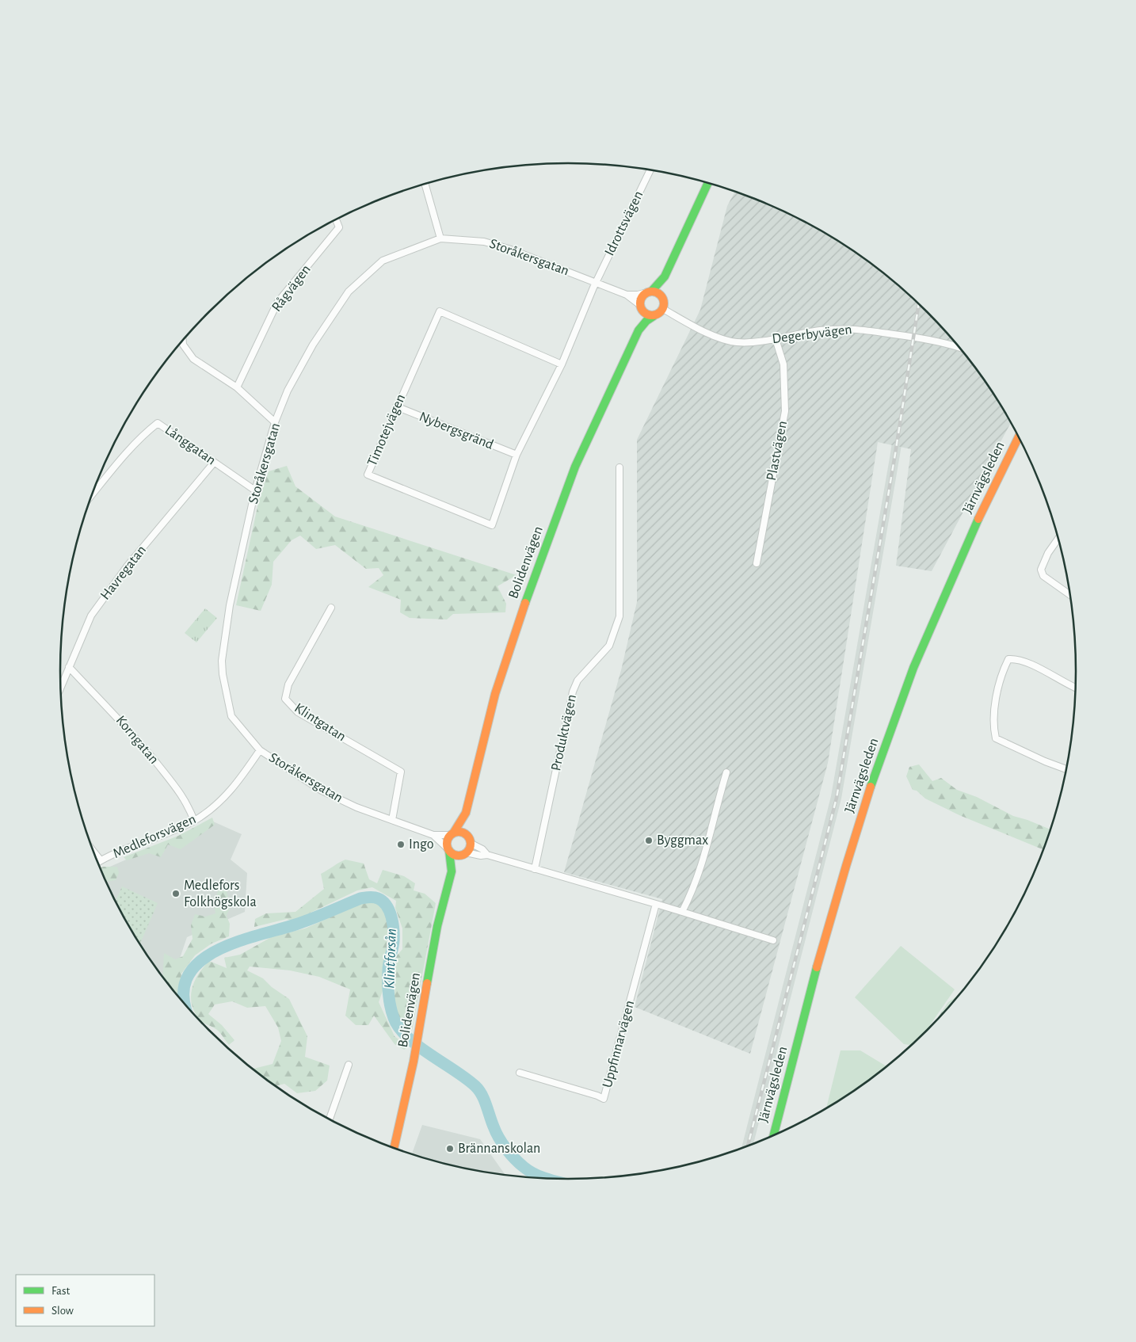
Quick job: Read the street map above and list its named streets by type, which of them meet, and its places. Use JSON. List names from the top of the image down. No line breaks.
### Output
{"streets":{"main road":["Järnvägsleden","Bolidenvägen"],"street":["Idrottsvägen","Storåkersgatan","Rågvägen","Degerbyvägen","Timotejvägen","Nybergsgränd","Långgatan","Plastvägen","Havregatan","Klintgatan","Produktvägen","Korngatan","Medleforsvägen","Uppfinnarvägen"]},"crossings":[["Idrottsvägen","Storåkersgatan"],["Idrottsvägen","Timotejvägen"],["Storåkersgatan","Degerbyvägen"],["Storåkersgatan","Timotejvägen"],["Storåkersgatan","Långgatan"],["Storåkersgatan","Bolidenvägen"],["Storåkersgatan","Klintgatan"],["Storåkersgatan","Medleforsvägen"],["Degerbyvägen","Plastvägen"],["Degerbyvägen","Bolidenvägen"],["Timotejvägen","Nybergsgränd"],["Långgatan","Havregatan"],["Havregatan","Korngatan"],["Korngatan","Medleforsvägen"]],"water":["Klintforsån"],"places":["Byggmax","Ingo","Medlefors Folkhögskola","Brännanskolan"],"legend":["Fast","Slow"]}
